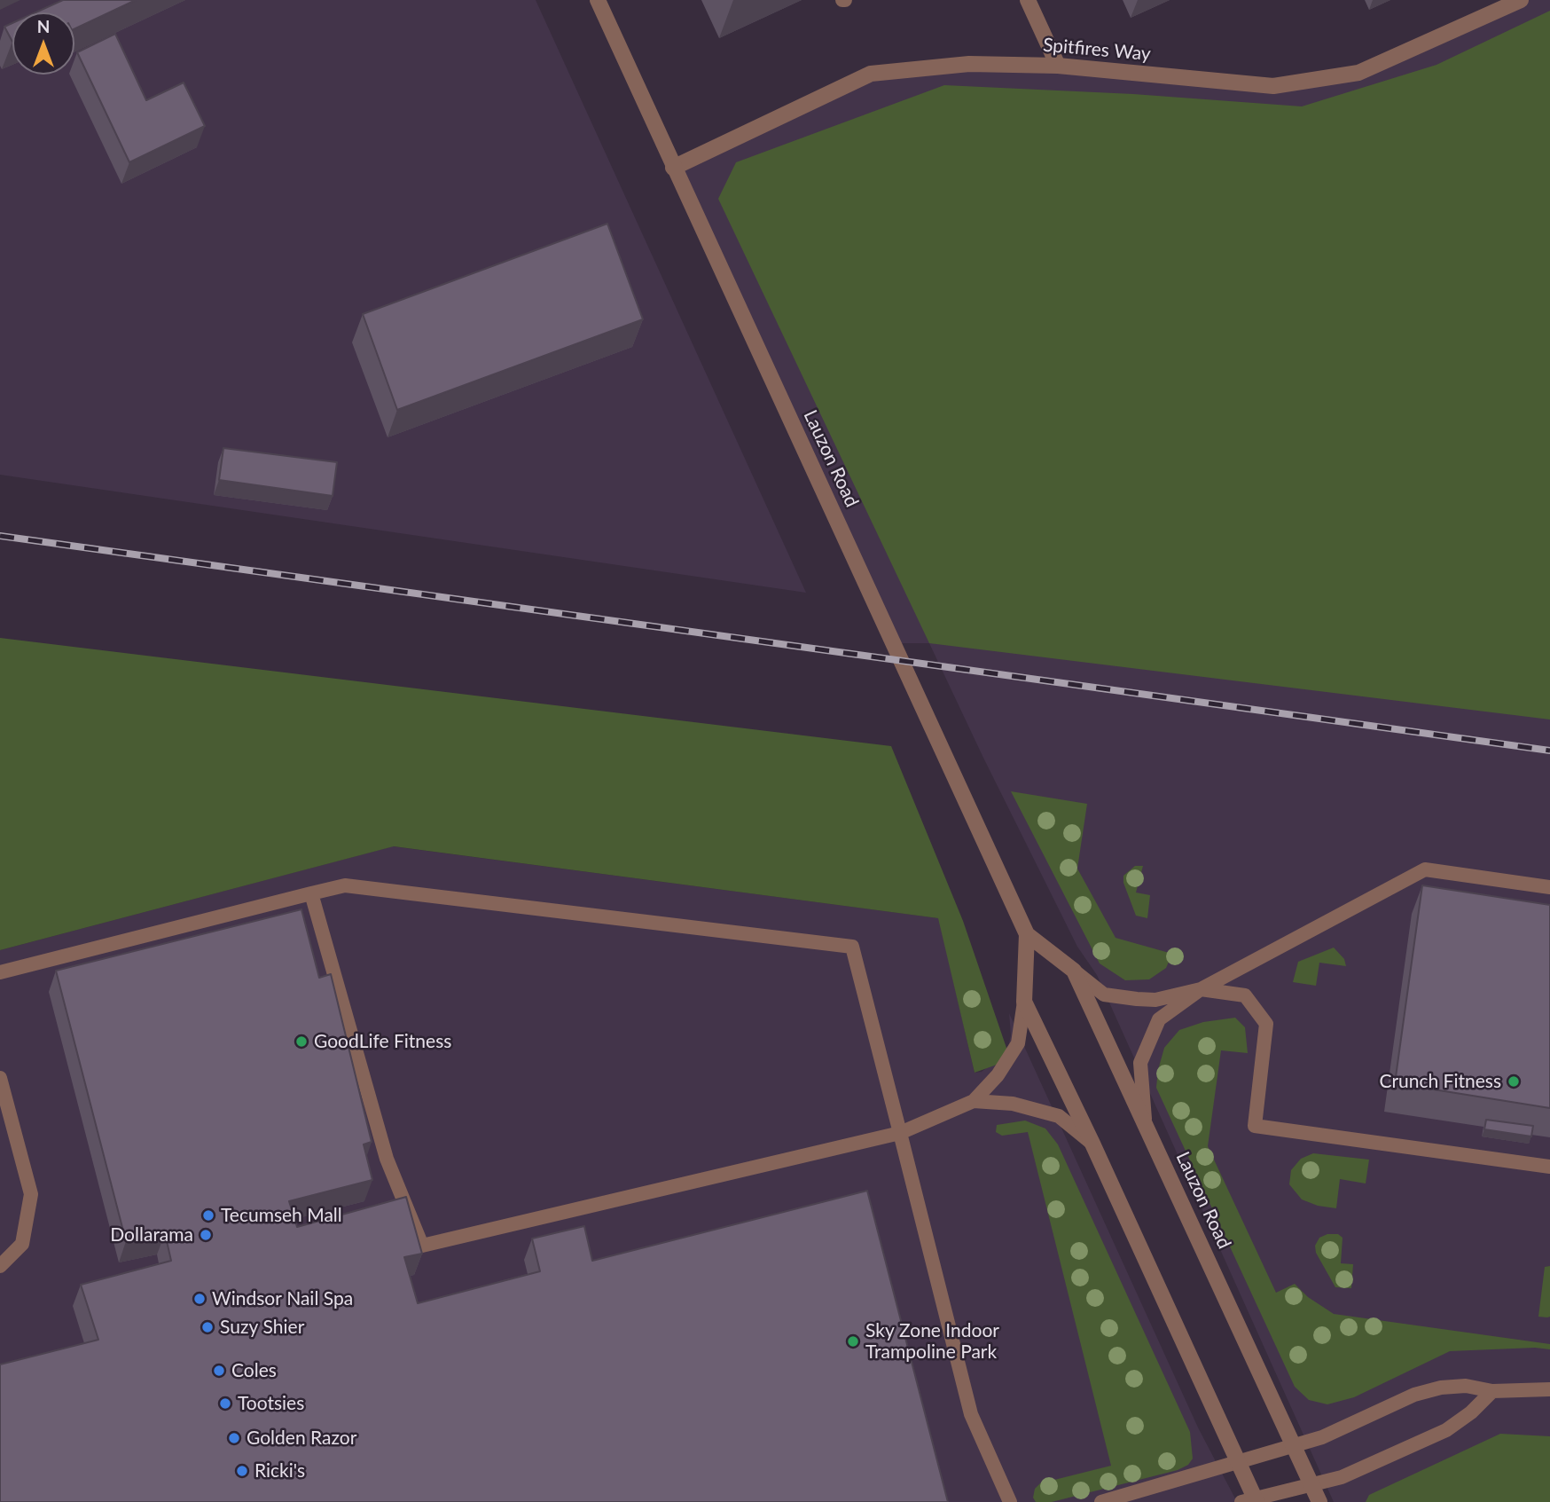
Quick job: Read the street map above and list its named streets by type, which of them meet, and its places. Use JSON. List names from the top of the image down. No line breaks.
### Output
{"streets":{"street":["Spitfires Way","Lauzon Road"]},"crossings":[["Spitfires Way","Lauzon Road"]],"places":["GoodLife Fitness","Crunch Fitness","Tecumseh Mall","Dollarama","Windsor Nail Spa","Suzy Shier","Sky Zone Indoor Trampoline Park","Coles","Tootsies","Golden Razor","Ricki's"],"north":"top"}
